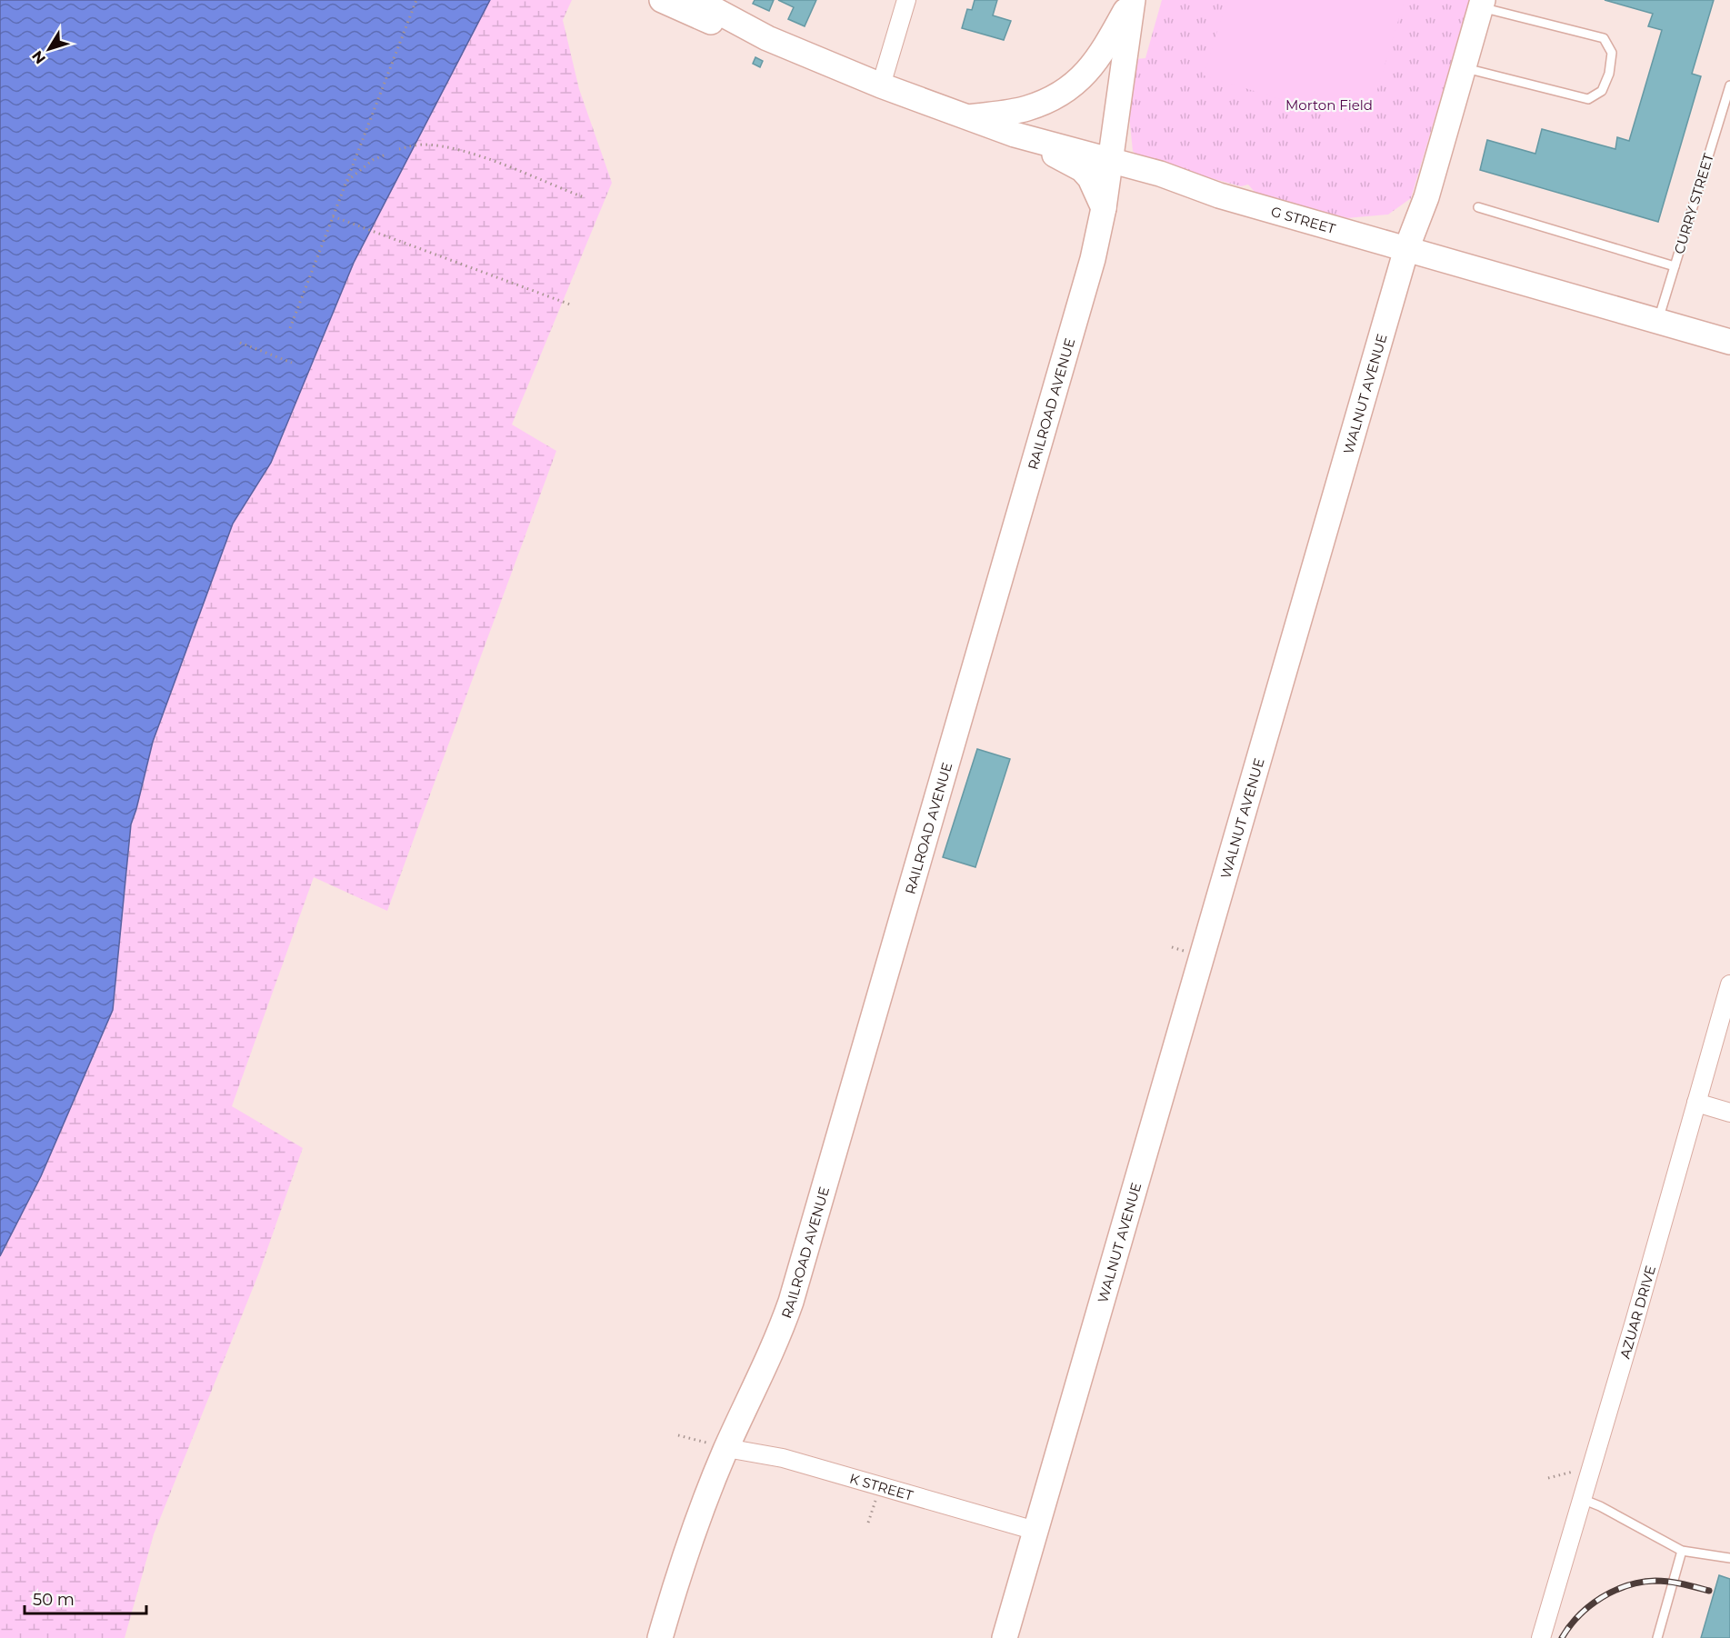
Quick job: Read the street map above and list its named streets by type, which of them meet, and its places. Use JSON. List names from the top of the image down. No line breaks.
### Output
{"streets":{"main road":["G STREET","WALNUT AVENUE","RAILROAD AVENUE"],"street":["AZUAR DRIVE","K STREET"],"lane":["CURRY STREET"]},"crossings":[["CURRY STREET","G STREET"],["G STREET","WALNUT AVENUE"],["G STREET","RAILROAD AVENUE"],["WALNUT AVENUE","K STREET"],["RAILROAD AVENUE","K STREET"]],"parks":["Morton Field"],"scale_bar":"50 m","north":"bottom left"}
